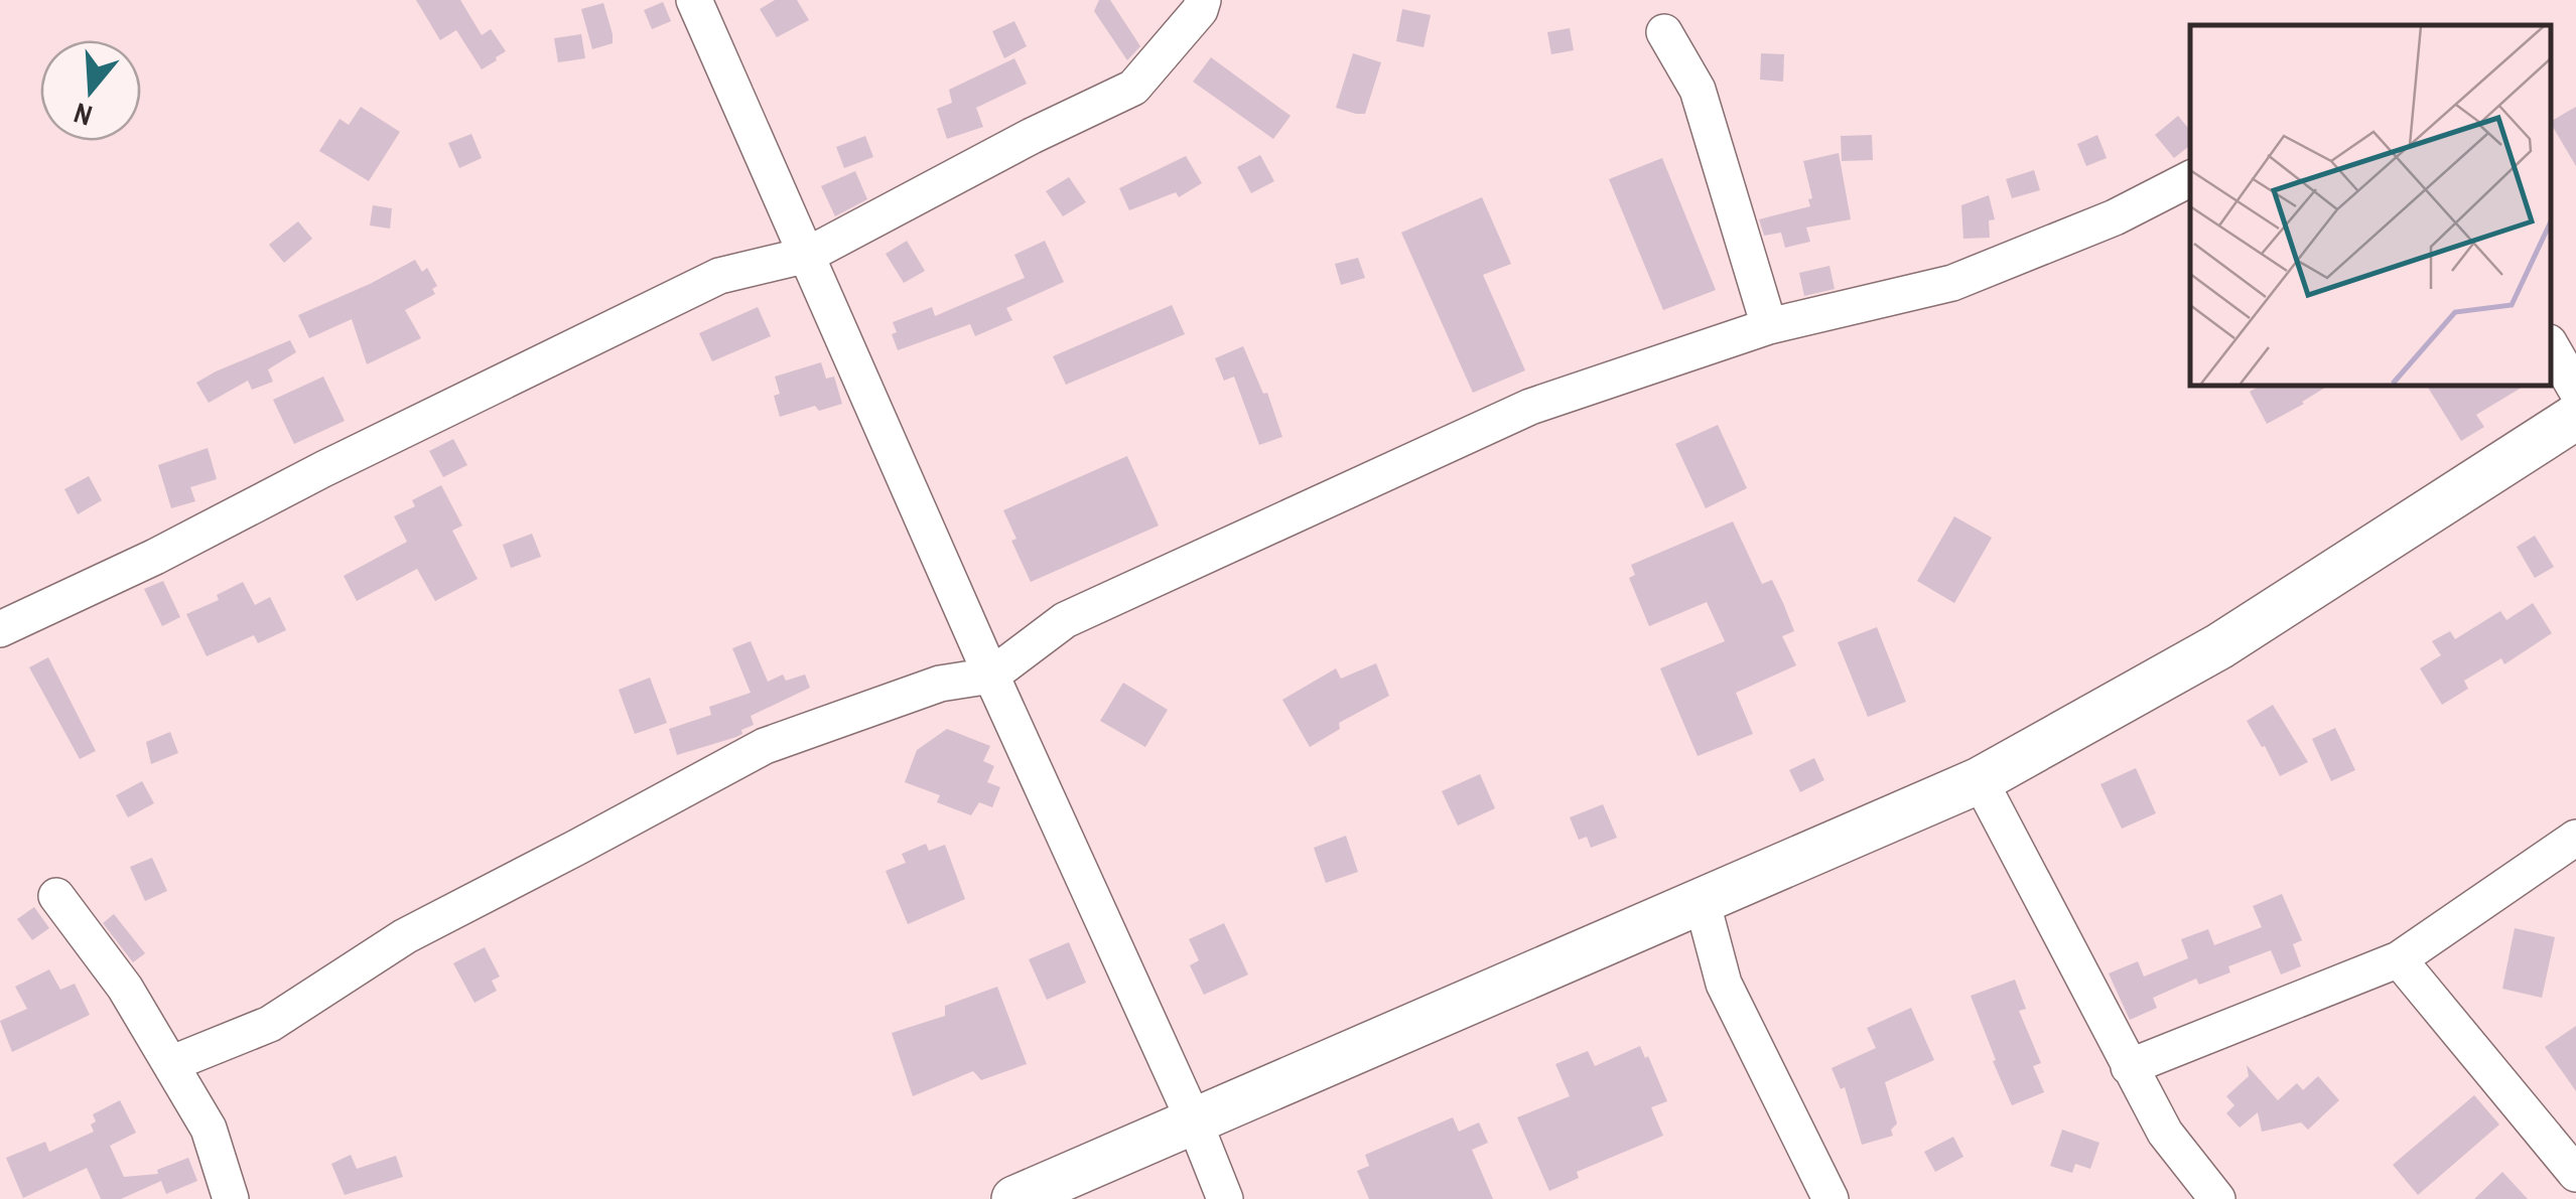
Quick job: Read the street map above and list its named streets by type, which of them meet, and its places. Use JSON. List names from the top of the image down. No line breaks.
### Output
{"north":"bottom"}
